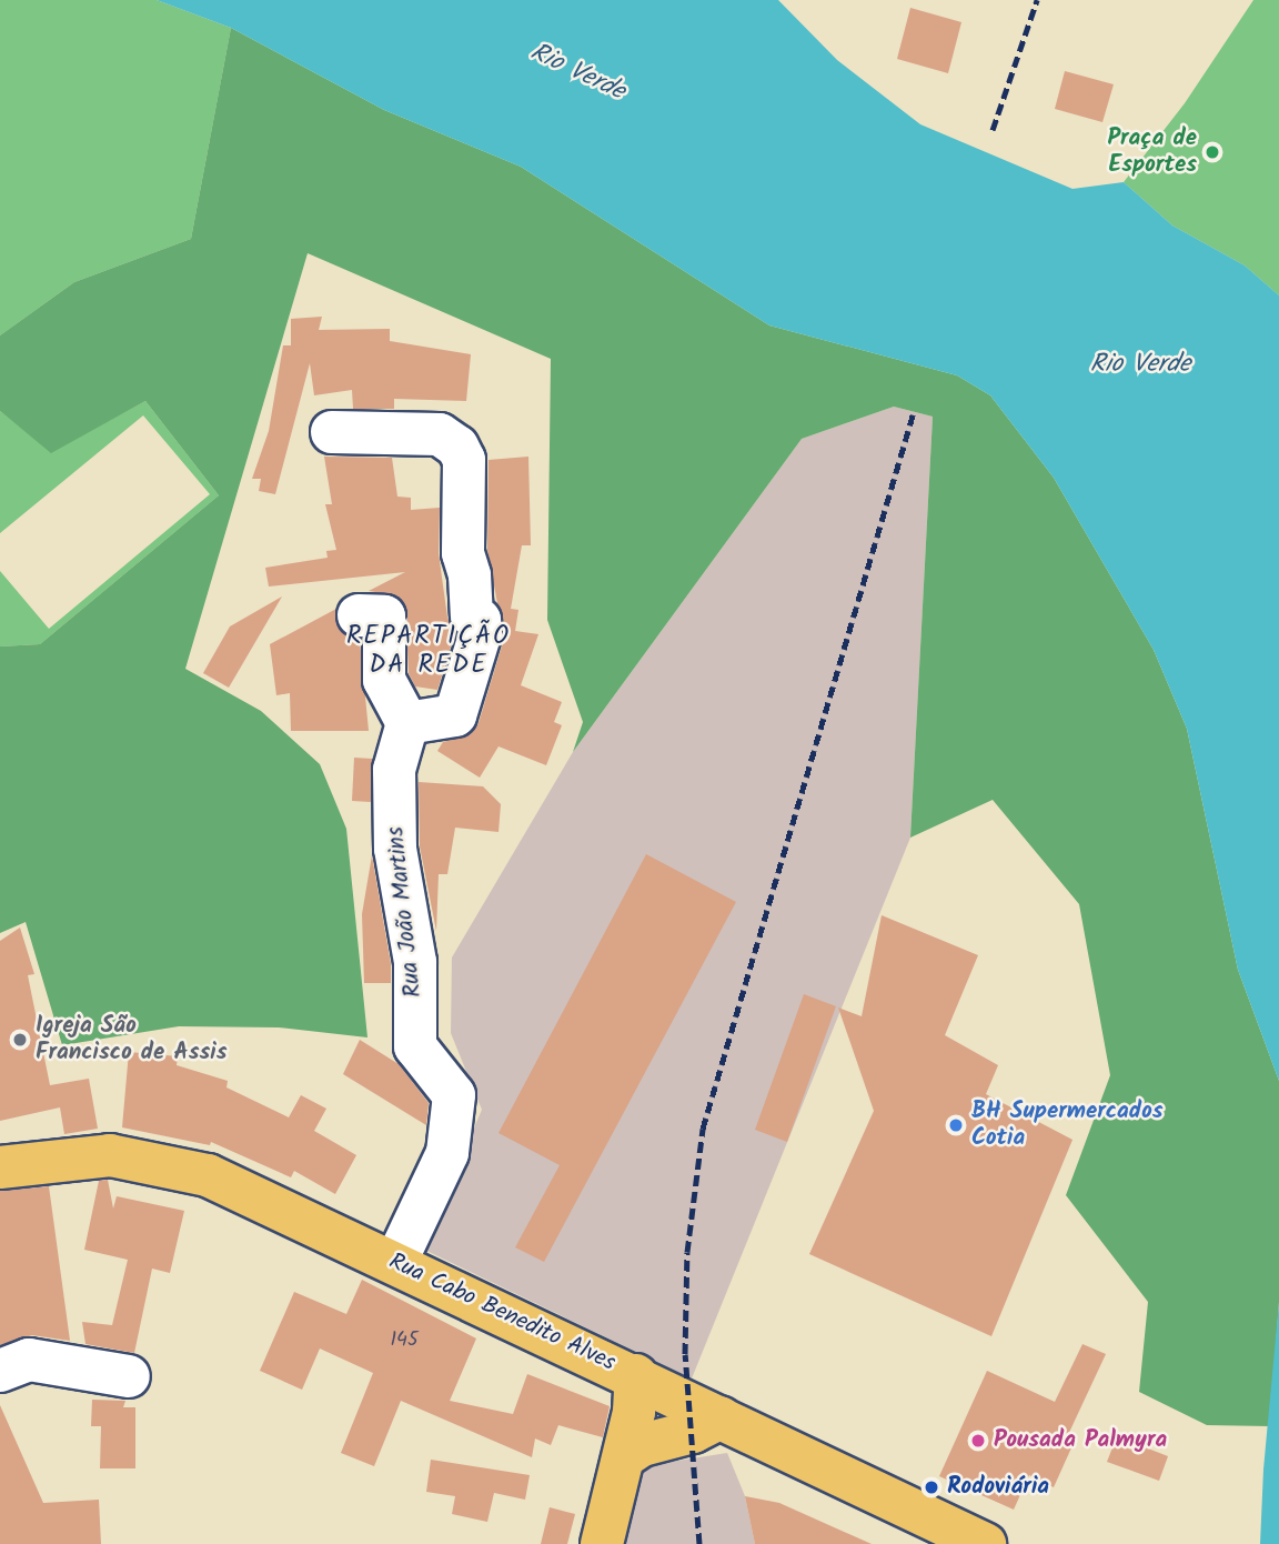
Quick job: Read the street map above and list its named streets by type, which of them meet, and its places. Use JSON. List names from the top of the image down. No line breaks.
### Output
{"streets":{"main road":["Rua Cabo Benedito Alves"],"street":["Rua João Martins"]},"crossings":[["Rua João Martins","Rua Cabo Benedito Alves"]],"districts":["REPARTIÇÃO DA REDE"],"water":["Rio Verde"],"places":["Praça de Esportes","Igreja São Francisco de Assis","BH Supermercados Cotia","Pousada Palmyra","Rodoviária"],"house_numbers":["145"]}
